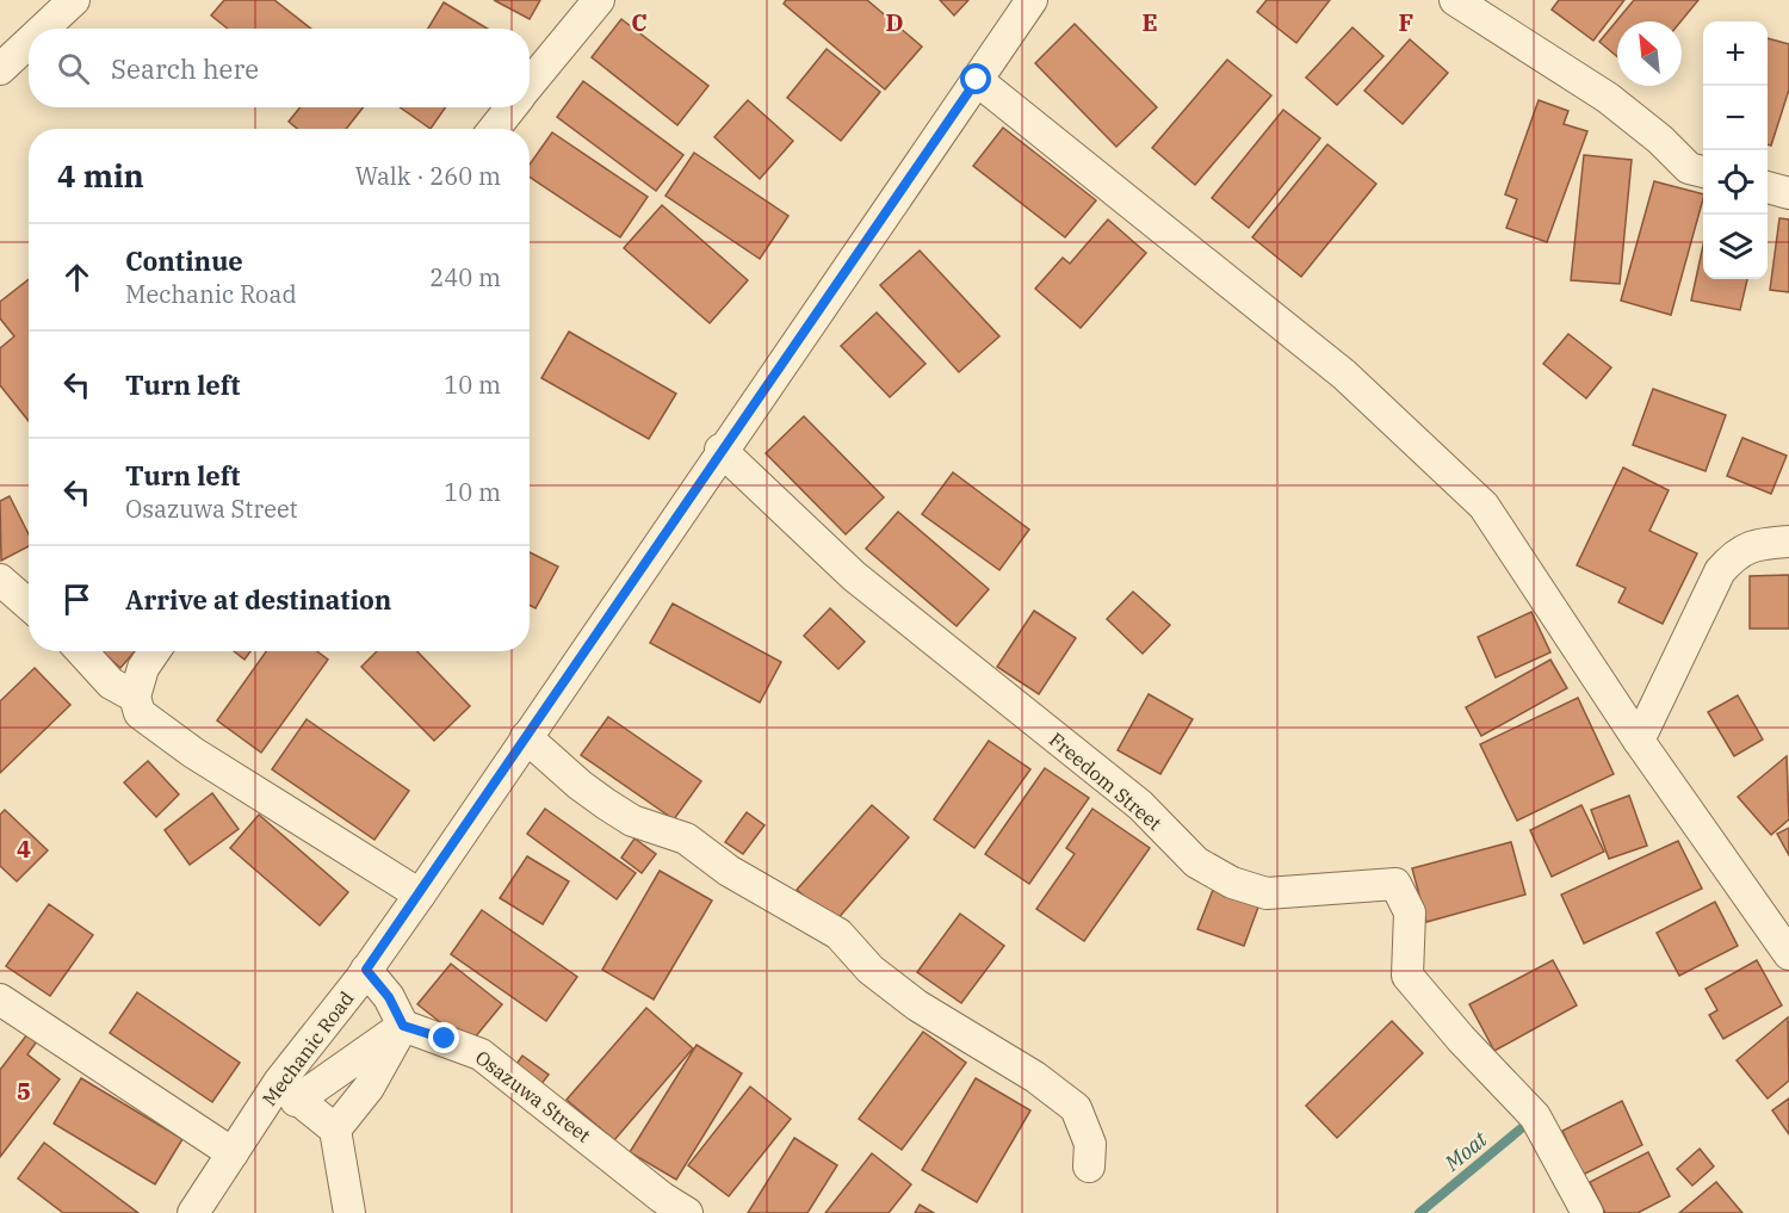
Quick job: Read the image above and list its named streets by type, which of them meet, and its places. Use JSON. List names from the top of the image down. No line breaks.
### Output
{"streets":{"street":["Freedom Street","Mechanic Road","Osazuwa Street"]},"crossings":[["Freedom Street","Mechanic Road"]],"water":["Moat"],"north":"top left","page":{"map_buttons":["+","−"],"search":"Search here","heading":["4 min","Walk · 260 m"],"list":[["Continue","Mechanic Road","240 m"],["Turn left","10 m"],["Turn left","Osazuwa Street","10 m"],"Arrive at destination"]},"grid":{"columns":["C","D","E","F"],"rows":["4","5"]}}
